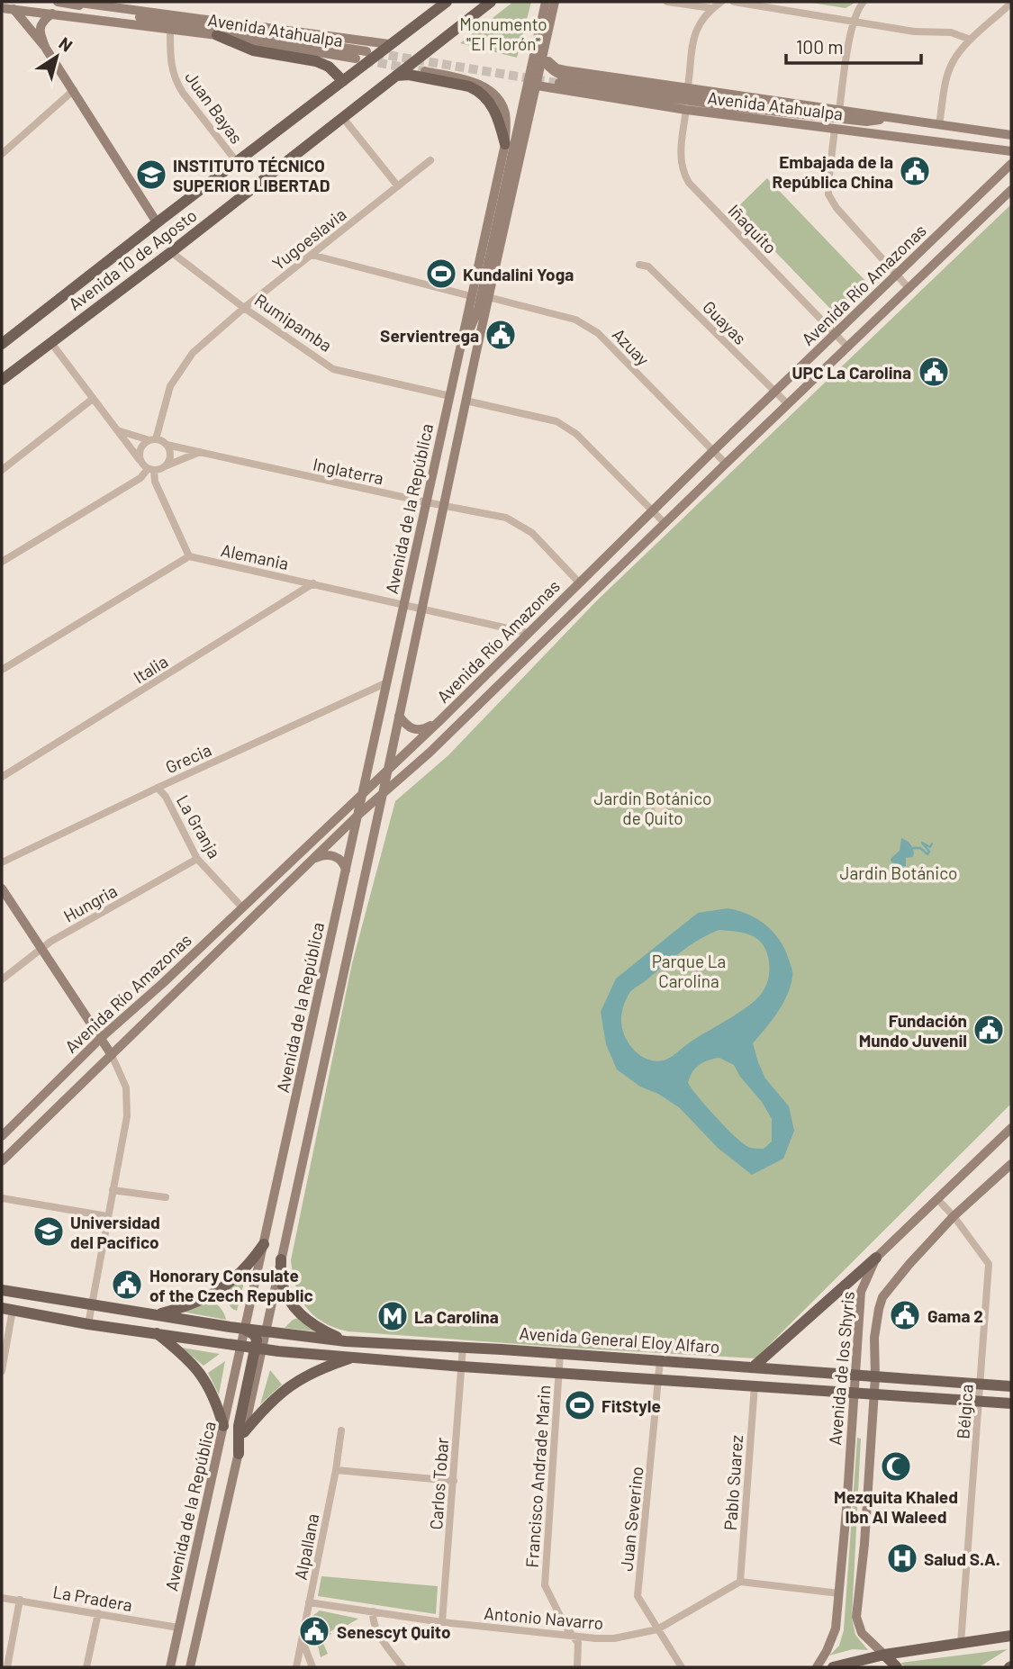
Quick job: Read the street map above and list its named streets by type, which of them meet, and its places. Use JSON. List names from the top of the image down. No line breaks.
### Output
{"streets":{"main road":["Avenida Atahualpa","Avenida 10 de Agosto","Avenida Río Amazonas","Avenida de la República","Avenida General Eloy Alfaro","Avenida de los Shyris"],"street":["Juan Bayas","Iñaquito","Yugoeslavia","Rumipamba","Guayas","Azuay","Inglaterra","Alemania","Italia","Grecia","La Granja","Hungria","Bélgica","Francisco Andrade Marin","Pablo Suarez","Carlos Tobar","Juan Severino","Alpallana","La Pradera","Antonio Navarro"]},"crossings":[["Avenida Atahualpa","Juan Bayas"],["Avenida Atahualpa","Iñaquito"],["Avenida Atahualpa","Avenida 10 de Agosto"],["Avenida Atahualpa","Avenida de la República"],["Juan Bayas","Avenida 10 de Agosto"],["Iñaquito","Avenida Río Amazonas"],["Yugoeslavia","Rumipamba"],["Yugoeslavia","Inglaterra"],["Avenida 10 de Agosto","Rumipamba"],["Avenida Río Amazonas","Guayas"],["Avenida Río Amazonas","Azuay"],["Avenida Río Amazonas","Inglaterra"],["Avenida Río Amazonas","Avenida de la República"],["Avenida Río Amazonas","Alemania"],["Avenida Río Amazonas","La Granja"],["Rumipamba","Avenida de la República"],["Azuay","Avenida de la República"],["Inglaterra","Avenida de la República"],["Avenida de la República","Alemania"],["Avenida de la República","Grecia"],["Avenida de la República","Avenida General Eloy Alfaro"],["Avenida de la República","La Pradera"],["Alemania","Italia"],["Grecia","La Granja"],["La Granja","Hungria"],["Avenida General Eloy Alfaro","Avenida de los Shyris"],["Avenida General Eloy Alfaro","Bélgica"],["Avenida General Eloy Alfaro","Francisco Andrade Marin"],["Avenida General Eloy Alfaro","Carlos Tobar"],["Avenida General Eloy Alfaro","Juan Severino"],["Avenida de los Shyris","Bélgica"],["Francisco Andrade Marin","Antonio Navarro"],["Pablo Suarez","Antonio Navarro"],["Carlos Tobar","Antonio Navarro"],["Juan Severino","Antonio Navarro"],["Alpallana","Antonio Navarro"]],"parks":["Monumento \"El Florón\"","Jardin Botánico de Quito","Jardin Botánico","Parque La Carolina"],"places":{"public building":["Embajada de la República China","Servientrega","UPC La Carolina","Fundación Mundo Juvenil","Honorary Consulate of the Czech Republic","Gama 2","Senescyt Quito"],"school or university":["INSTITUTO TÉCNICO SUPERIOR LIBERTAD","Universidad del Pacifico"],"sports":["Kundalini Yoga","FitStyle"],"metro station":["La Carolina"],"mosque":["Mezquita Khaled Ibn Al Waleed"],"hospital":["Salud S.A."]},"scale_bar":"100 m","north":"top right"}
